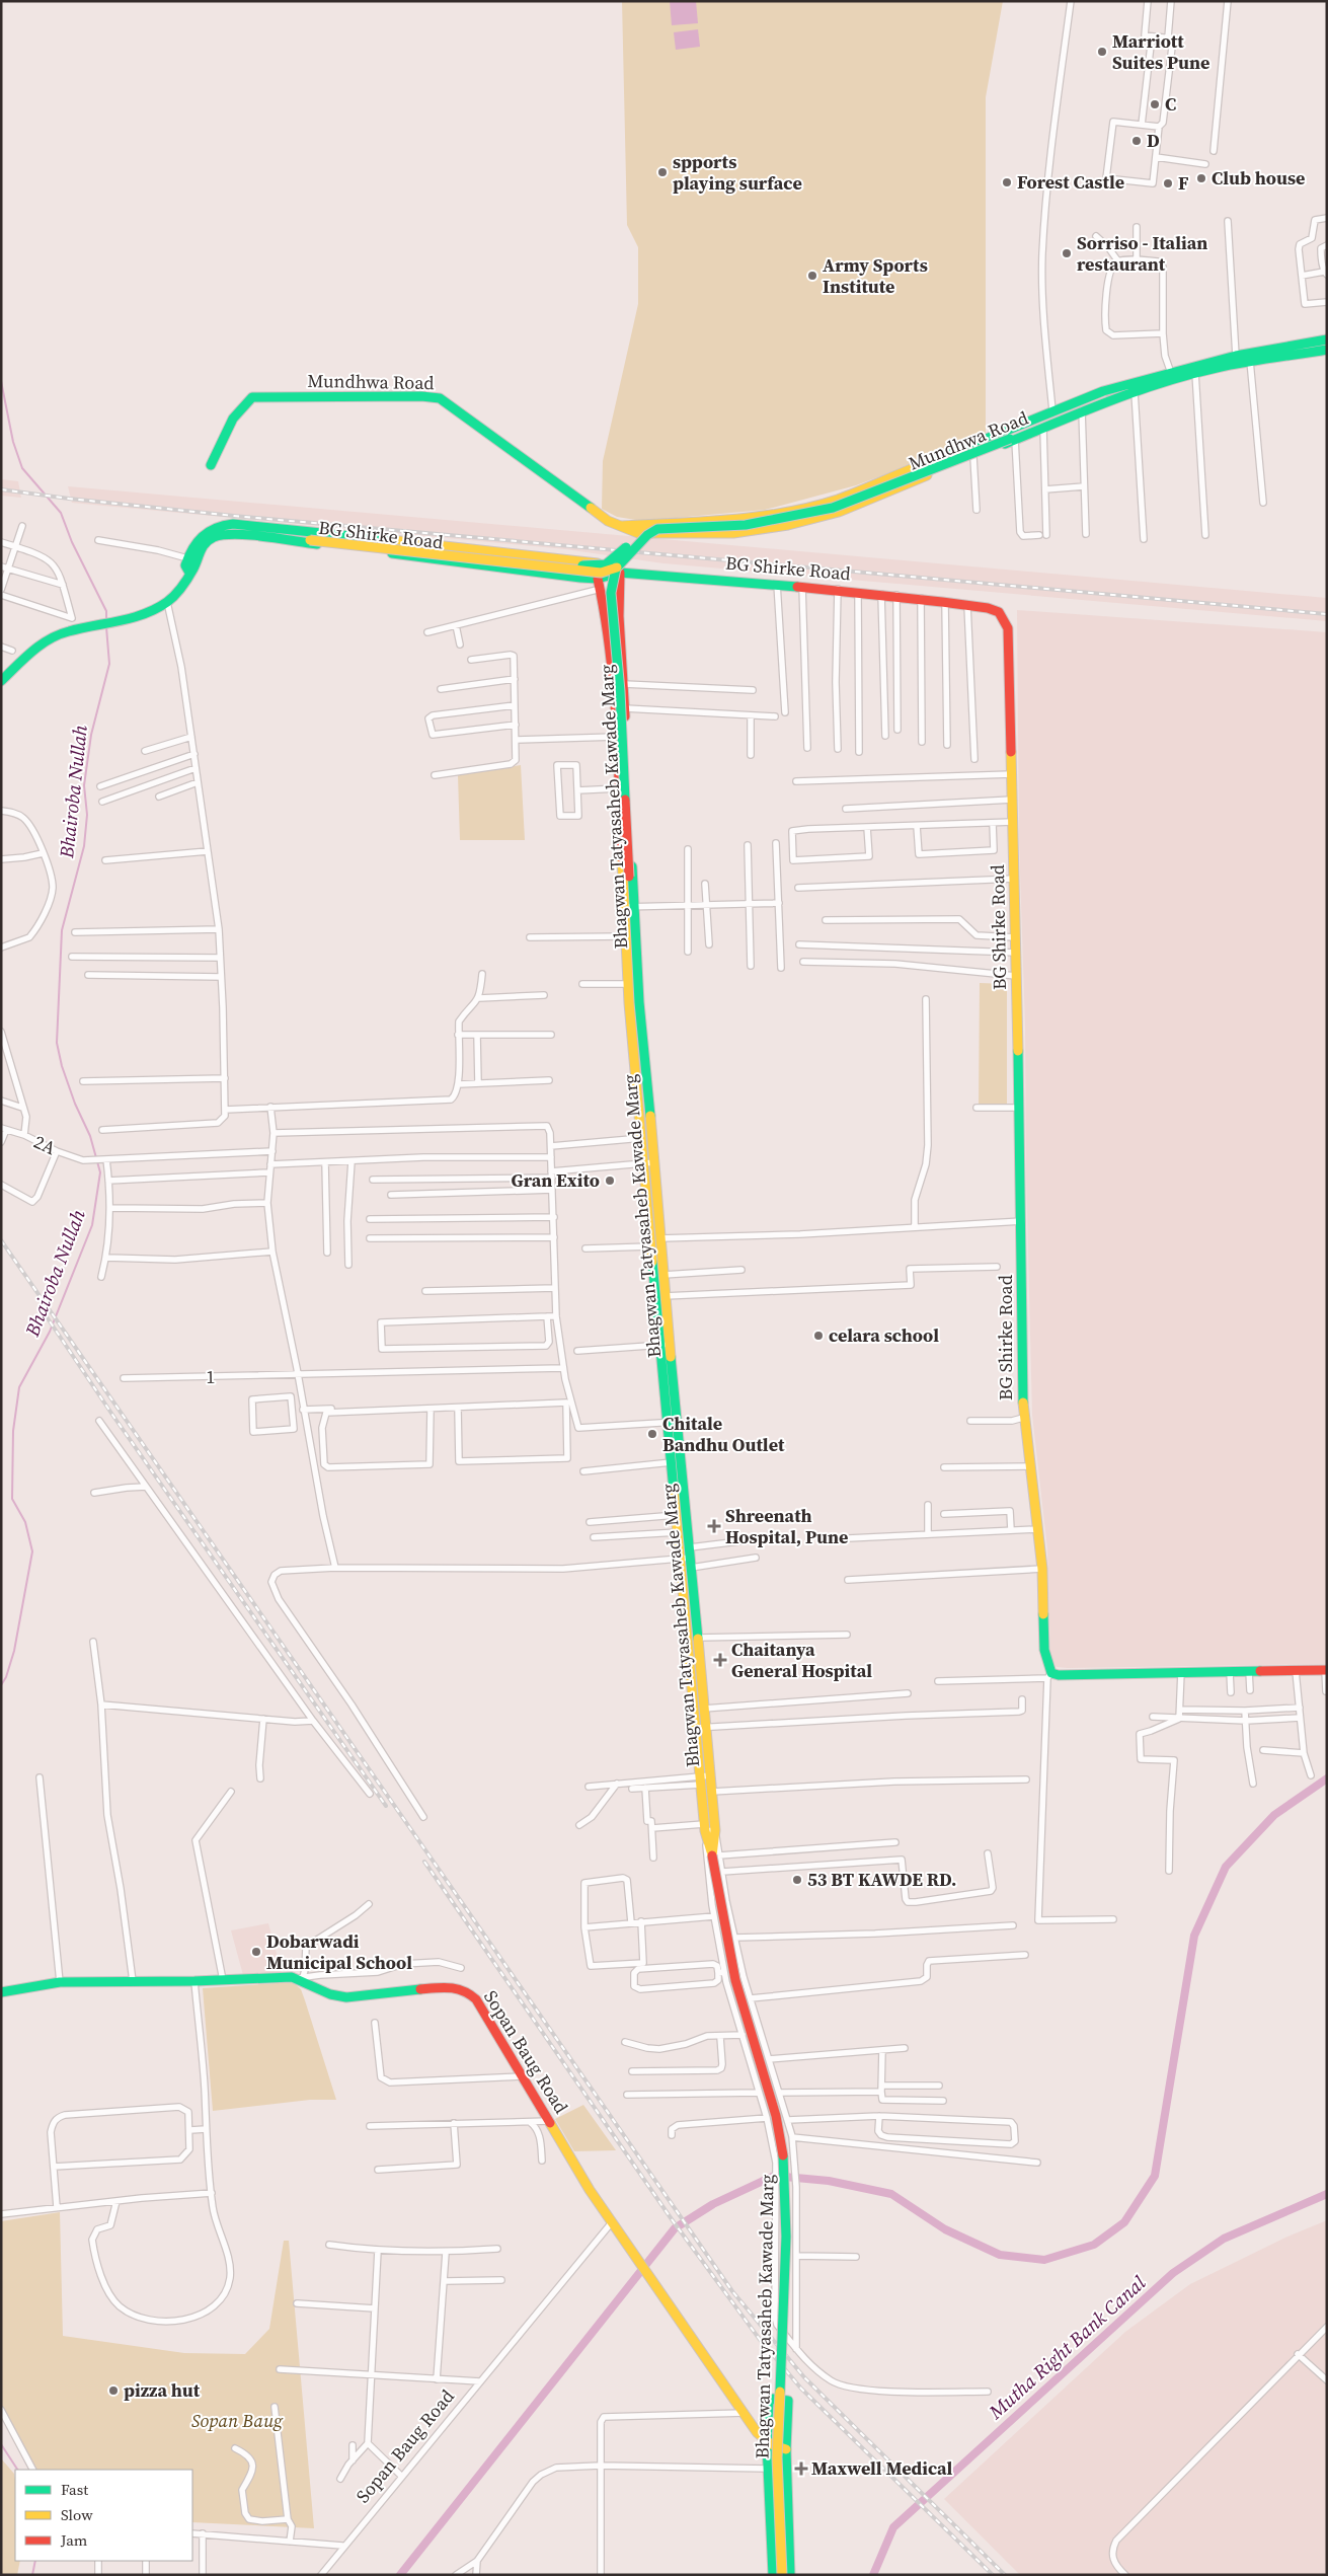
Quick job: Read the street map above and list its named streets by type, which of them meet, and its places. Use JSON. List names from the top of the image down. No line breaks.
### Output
{"streets":{"street":["Mundhwa Road","BG Shirke Road","Bhagwan Tatyasaheb Kawade Marg","2A","1","Sopan Baug Road"]},"crossings":[["BG Shirke Road","Bhagwan Tatyasaheb Kawade Marg"]],"water":["Bhairoba Nullah","Mutha Right Bank Canal"],"parks":["Sopan Baug"],"places":{"other":["Marriott Suites Pune","C","D","spports playing surface","Club house","Forest Castle","F","Sorriso - Italian restaurant","Army Sports Institute","Gran Exito","celara school","Chitale Bandhu Outlet","53 BT KAWDE RD.","Dobarwadi Municipal School","pizza hut"],"health":["Shreenath Hospital, Pune","Chaitanya General Hospital","Maxwell Medical"]},"legend":["Fast","Slow","Jam"]}
